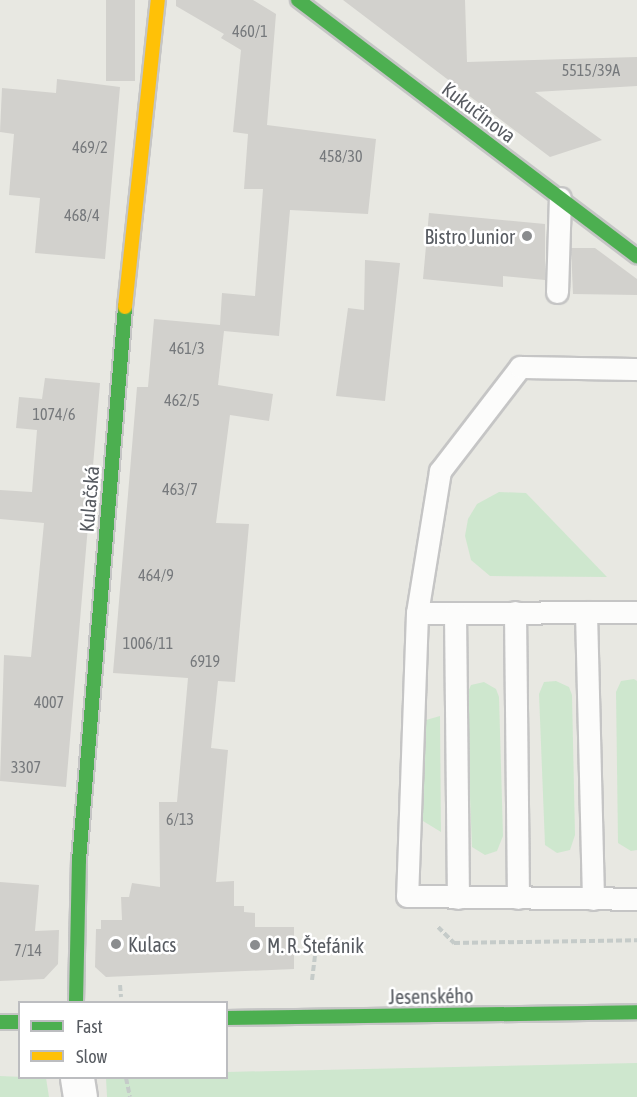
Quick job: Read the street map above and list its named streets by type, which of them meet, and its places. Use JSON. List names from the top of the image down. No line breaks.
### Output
{"streets":{"street":["Kukučínova","Kulačská","Jesenského"]},"places":["Bistro Junior","Kulacs","M. R. Štefánik"],"house_numbers":["460/1","5515/39A","469/2","458/30","468/4","461/3","462/5","1074/6","463/7","464/9","1006/11","6919","4007","3307","6/13","7/14"],"legend":["Fast","Slow"]}
